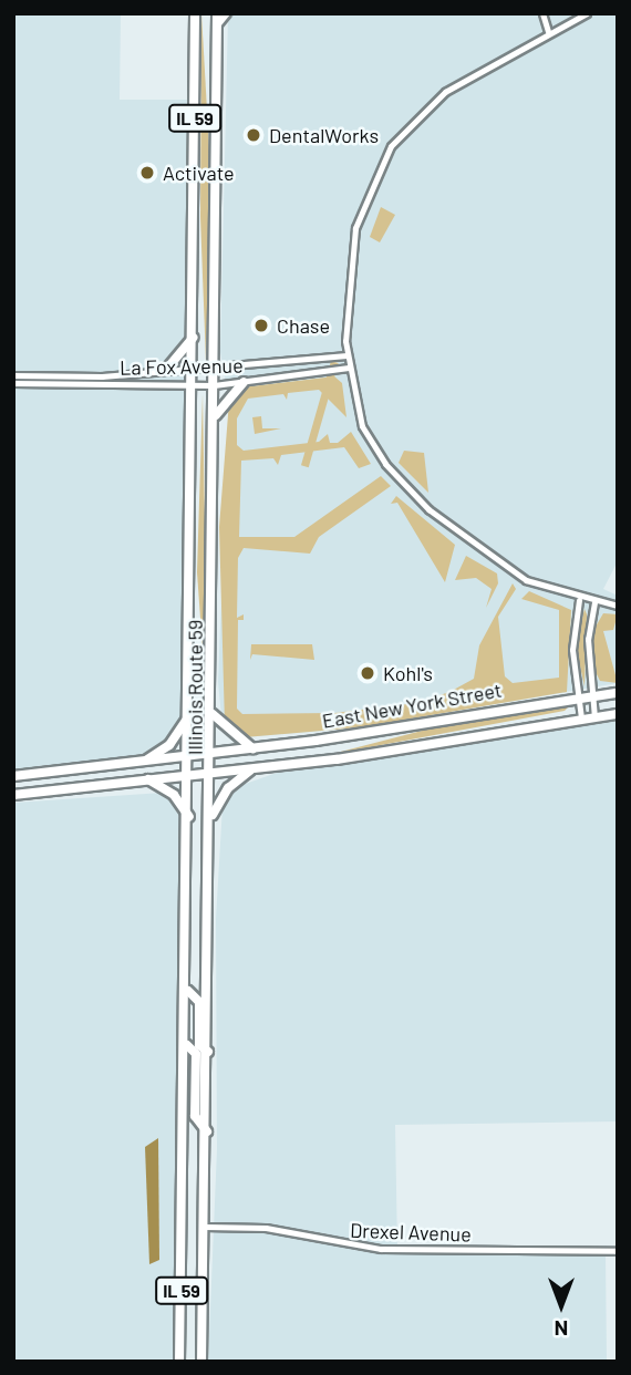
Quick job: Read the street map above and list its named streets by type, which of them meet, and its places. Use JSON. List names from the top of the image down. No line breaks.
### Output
{"streets":{"main road":["IL 59","Illinois Route 59","East New York Street"],"street":["La Fox Avenue","Drexel Avenue"]},"crossings":[["IL 59","Illinois Route 59"],["La Fox Avenue","Illinois Route 59"],["Illinois Route 59","East New York Street"],["Illinois Route 59","Drexel Avenue"]],"places":["DentalWorks","Activate","Chase","Kohl's"],"north":"bottom"}
